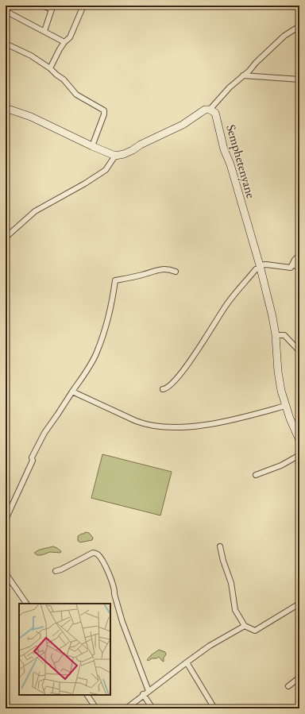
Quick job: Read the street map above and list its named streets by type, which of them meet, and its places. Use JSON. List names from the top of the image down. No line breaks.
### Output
{"streets":{"main road":["Semphetenyane"]}}
